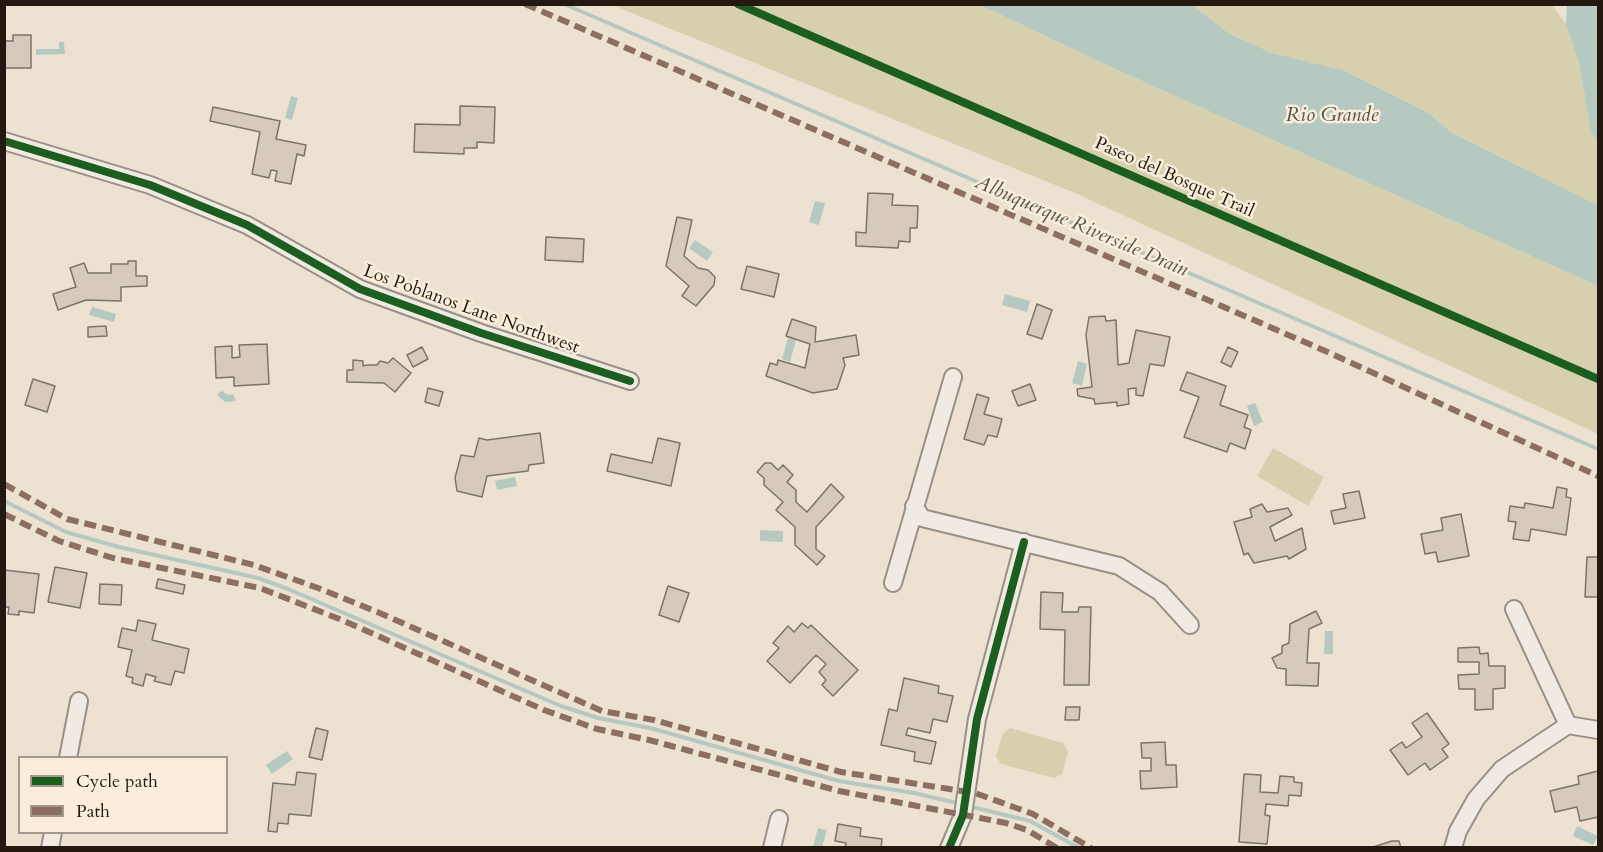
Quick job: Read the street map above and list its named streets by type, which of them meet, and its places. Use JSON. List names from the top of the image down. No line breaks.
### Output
{"streets":{"street":["Los Poblanos Lane Northwest"],"cycle path":["Paseo del Bosque Trail"]},"water":["Rio Grande","Albuquerque Riverside Drain"],"legend":["Cycle path","Path"]}
